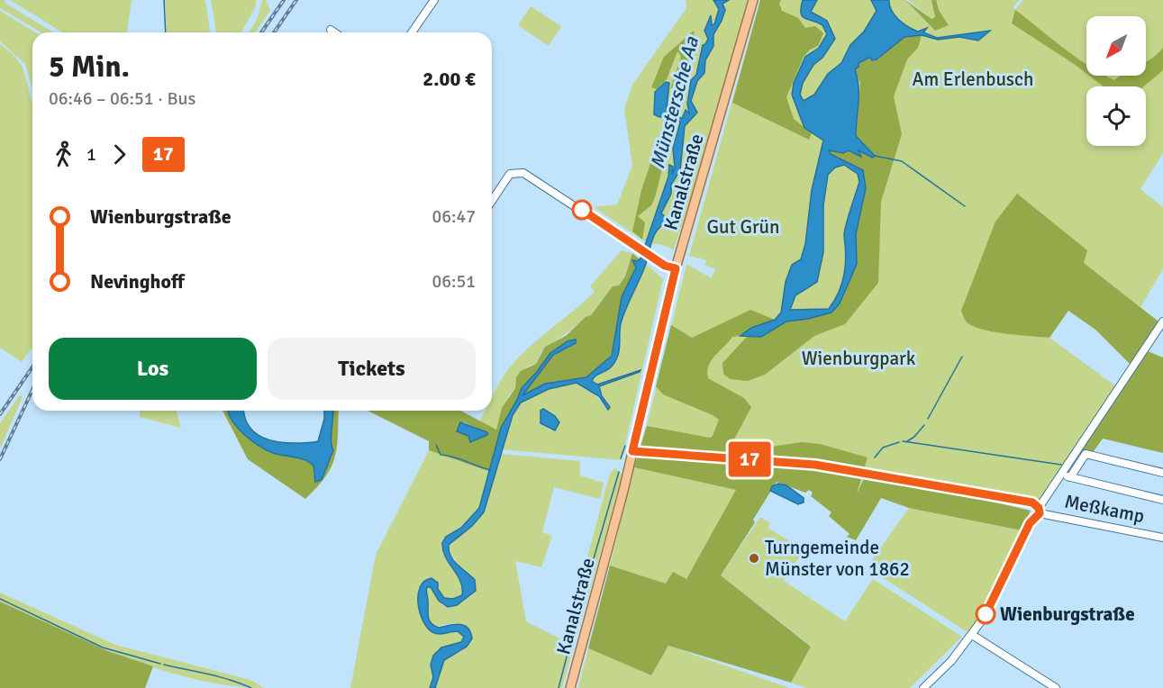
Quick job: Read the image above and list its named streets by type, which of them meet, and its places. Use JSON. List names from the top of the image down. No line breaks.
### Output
{"streets":{"main road":["Kanalstraße"],"street":["Meßkamp"]},"crossings":[["Kanalstraße","Meßkamp"]],"water":["Münstersche Aa"],"parks":["Am Erlenbusch","Gut Grün","Wienburgpark"],"places":["Turngemeinde Münster von 1862","Wienburgstraße"],"lines":["bus line 17"],"north":"bottom left","page":{"on_map":"17","heading":["5 Min.","06:46 – 06:51 · Bus","2.00 €"],"legs":["1","17"],"list":[{"name":"Wienburgstraße","value":"06:47"},{"name":"Nevinghoff","value":"06:51"}],"buttons":["Los","Tickets"]}}
